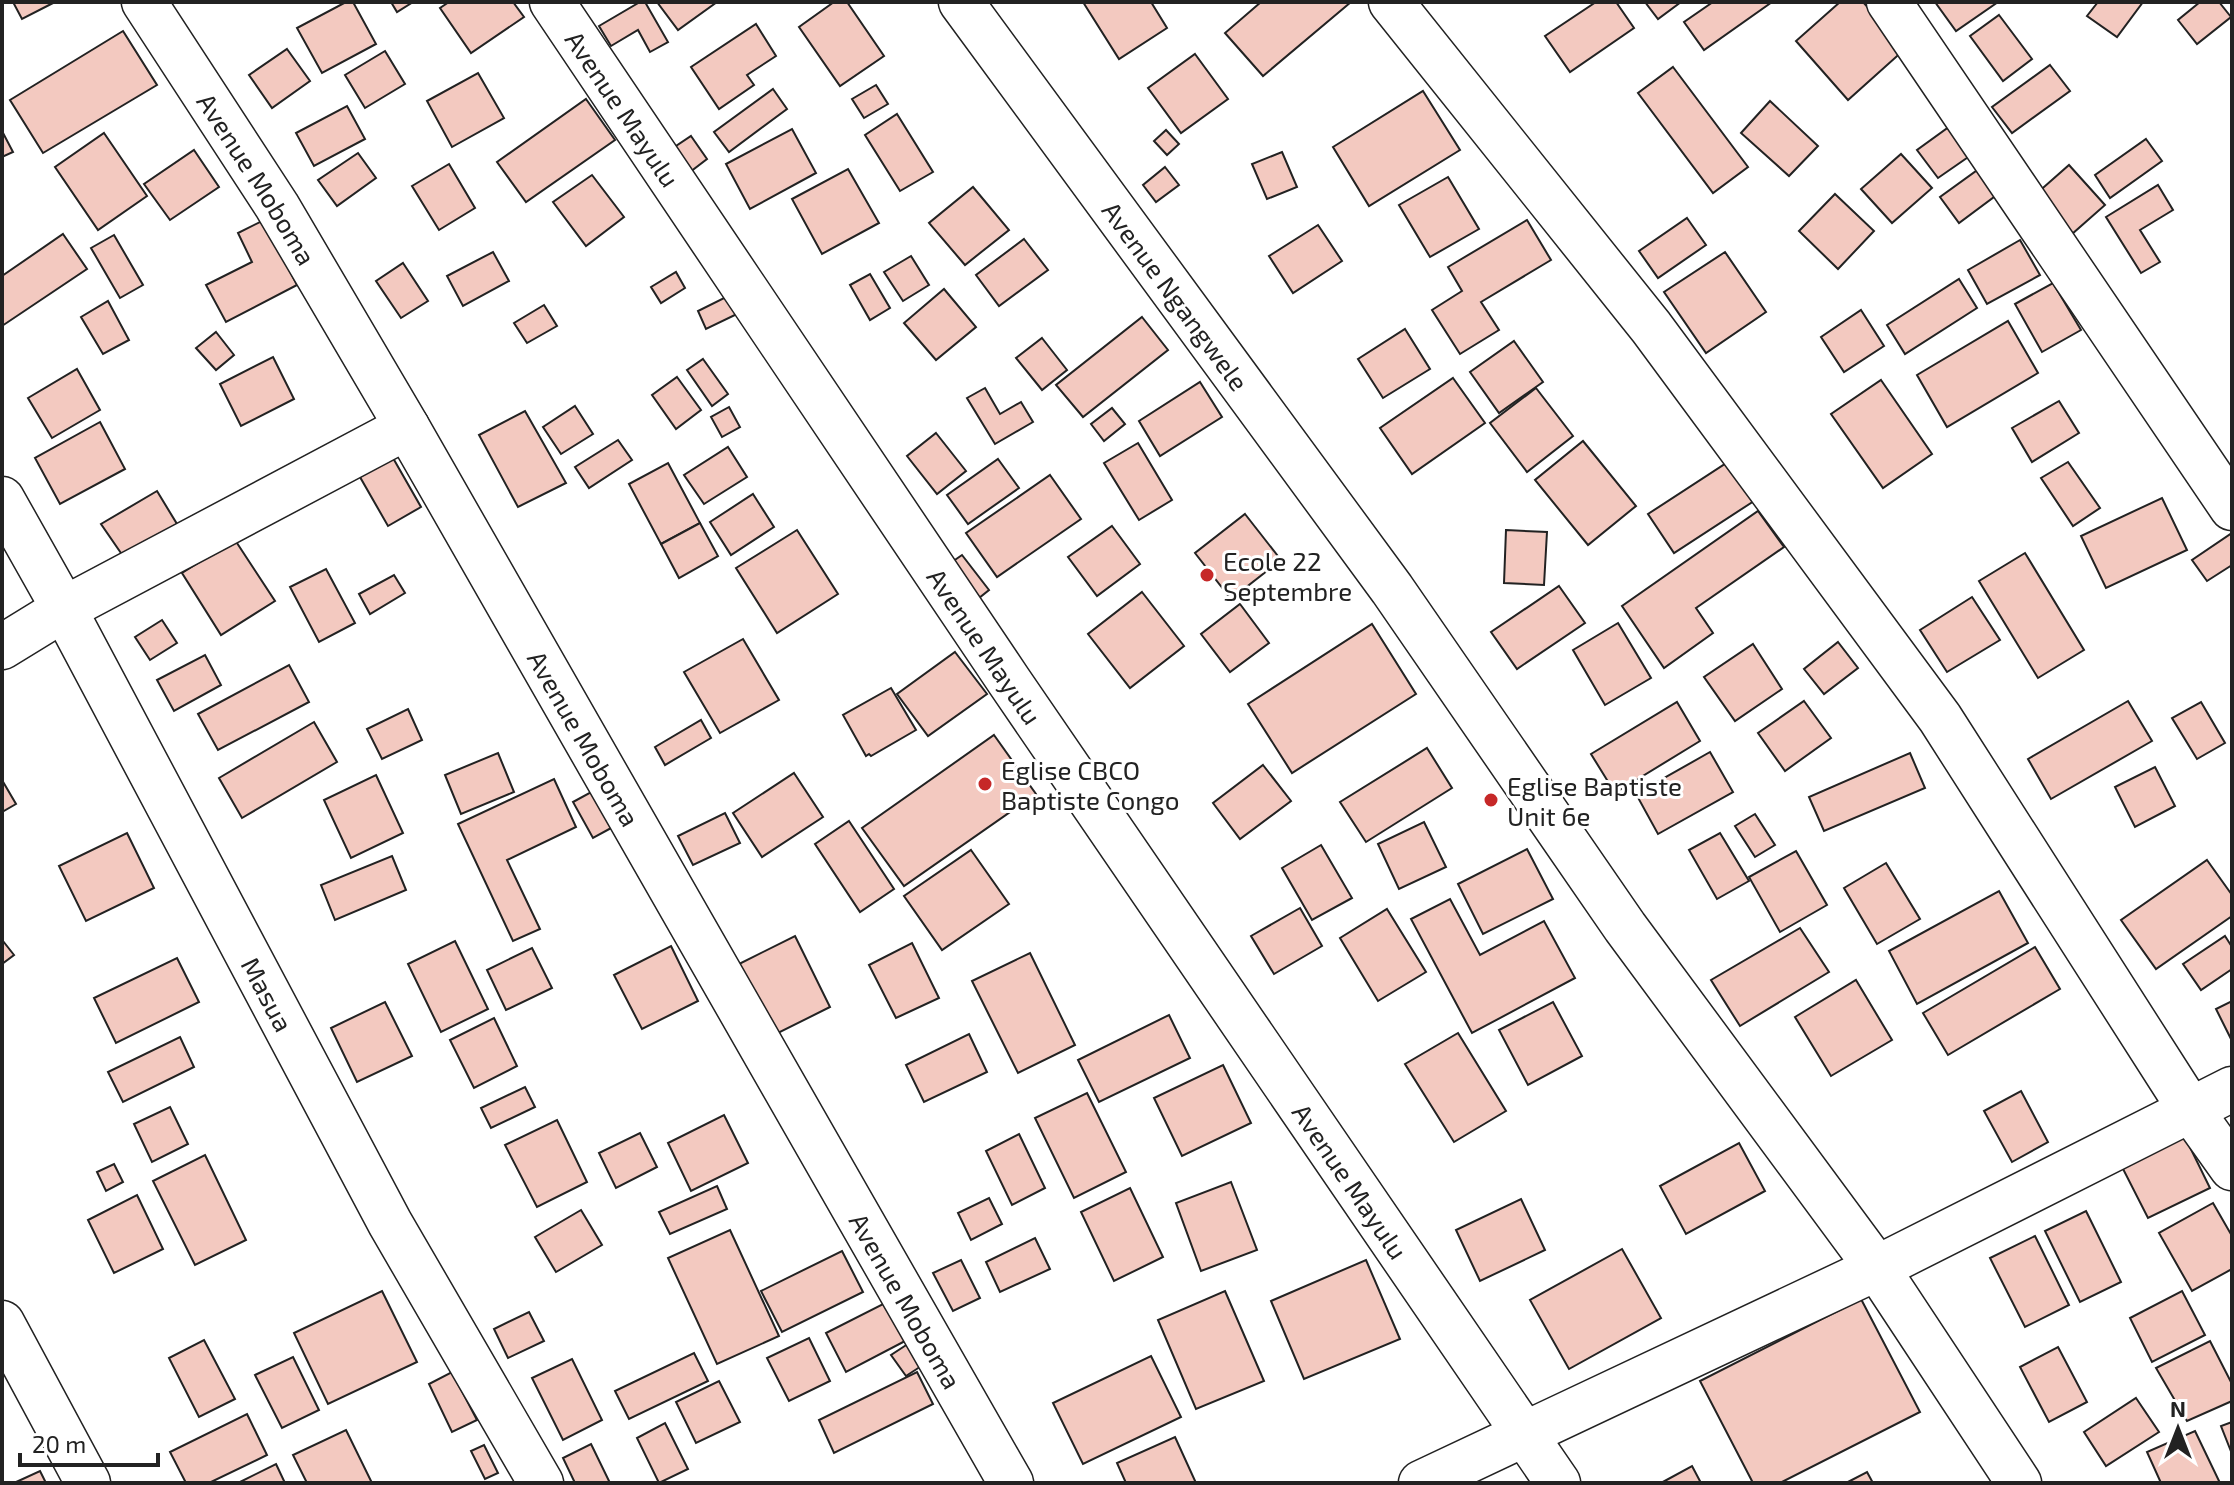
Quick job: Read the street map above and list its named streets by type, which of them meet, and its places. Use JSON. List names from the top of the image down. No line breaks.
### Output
{"streets":{"street":["Avenue Mayulu","Avenue Moboma","Avenue Ngangwele","Masua"]},"places":["Ecole 22 Septembre","Eglise CBCO Baptiste Congo","Eglise Baptiste Unit 6e"],"scale_bar":"20 m","north":"top"}
